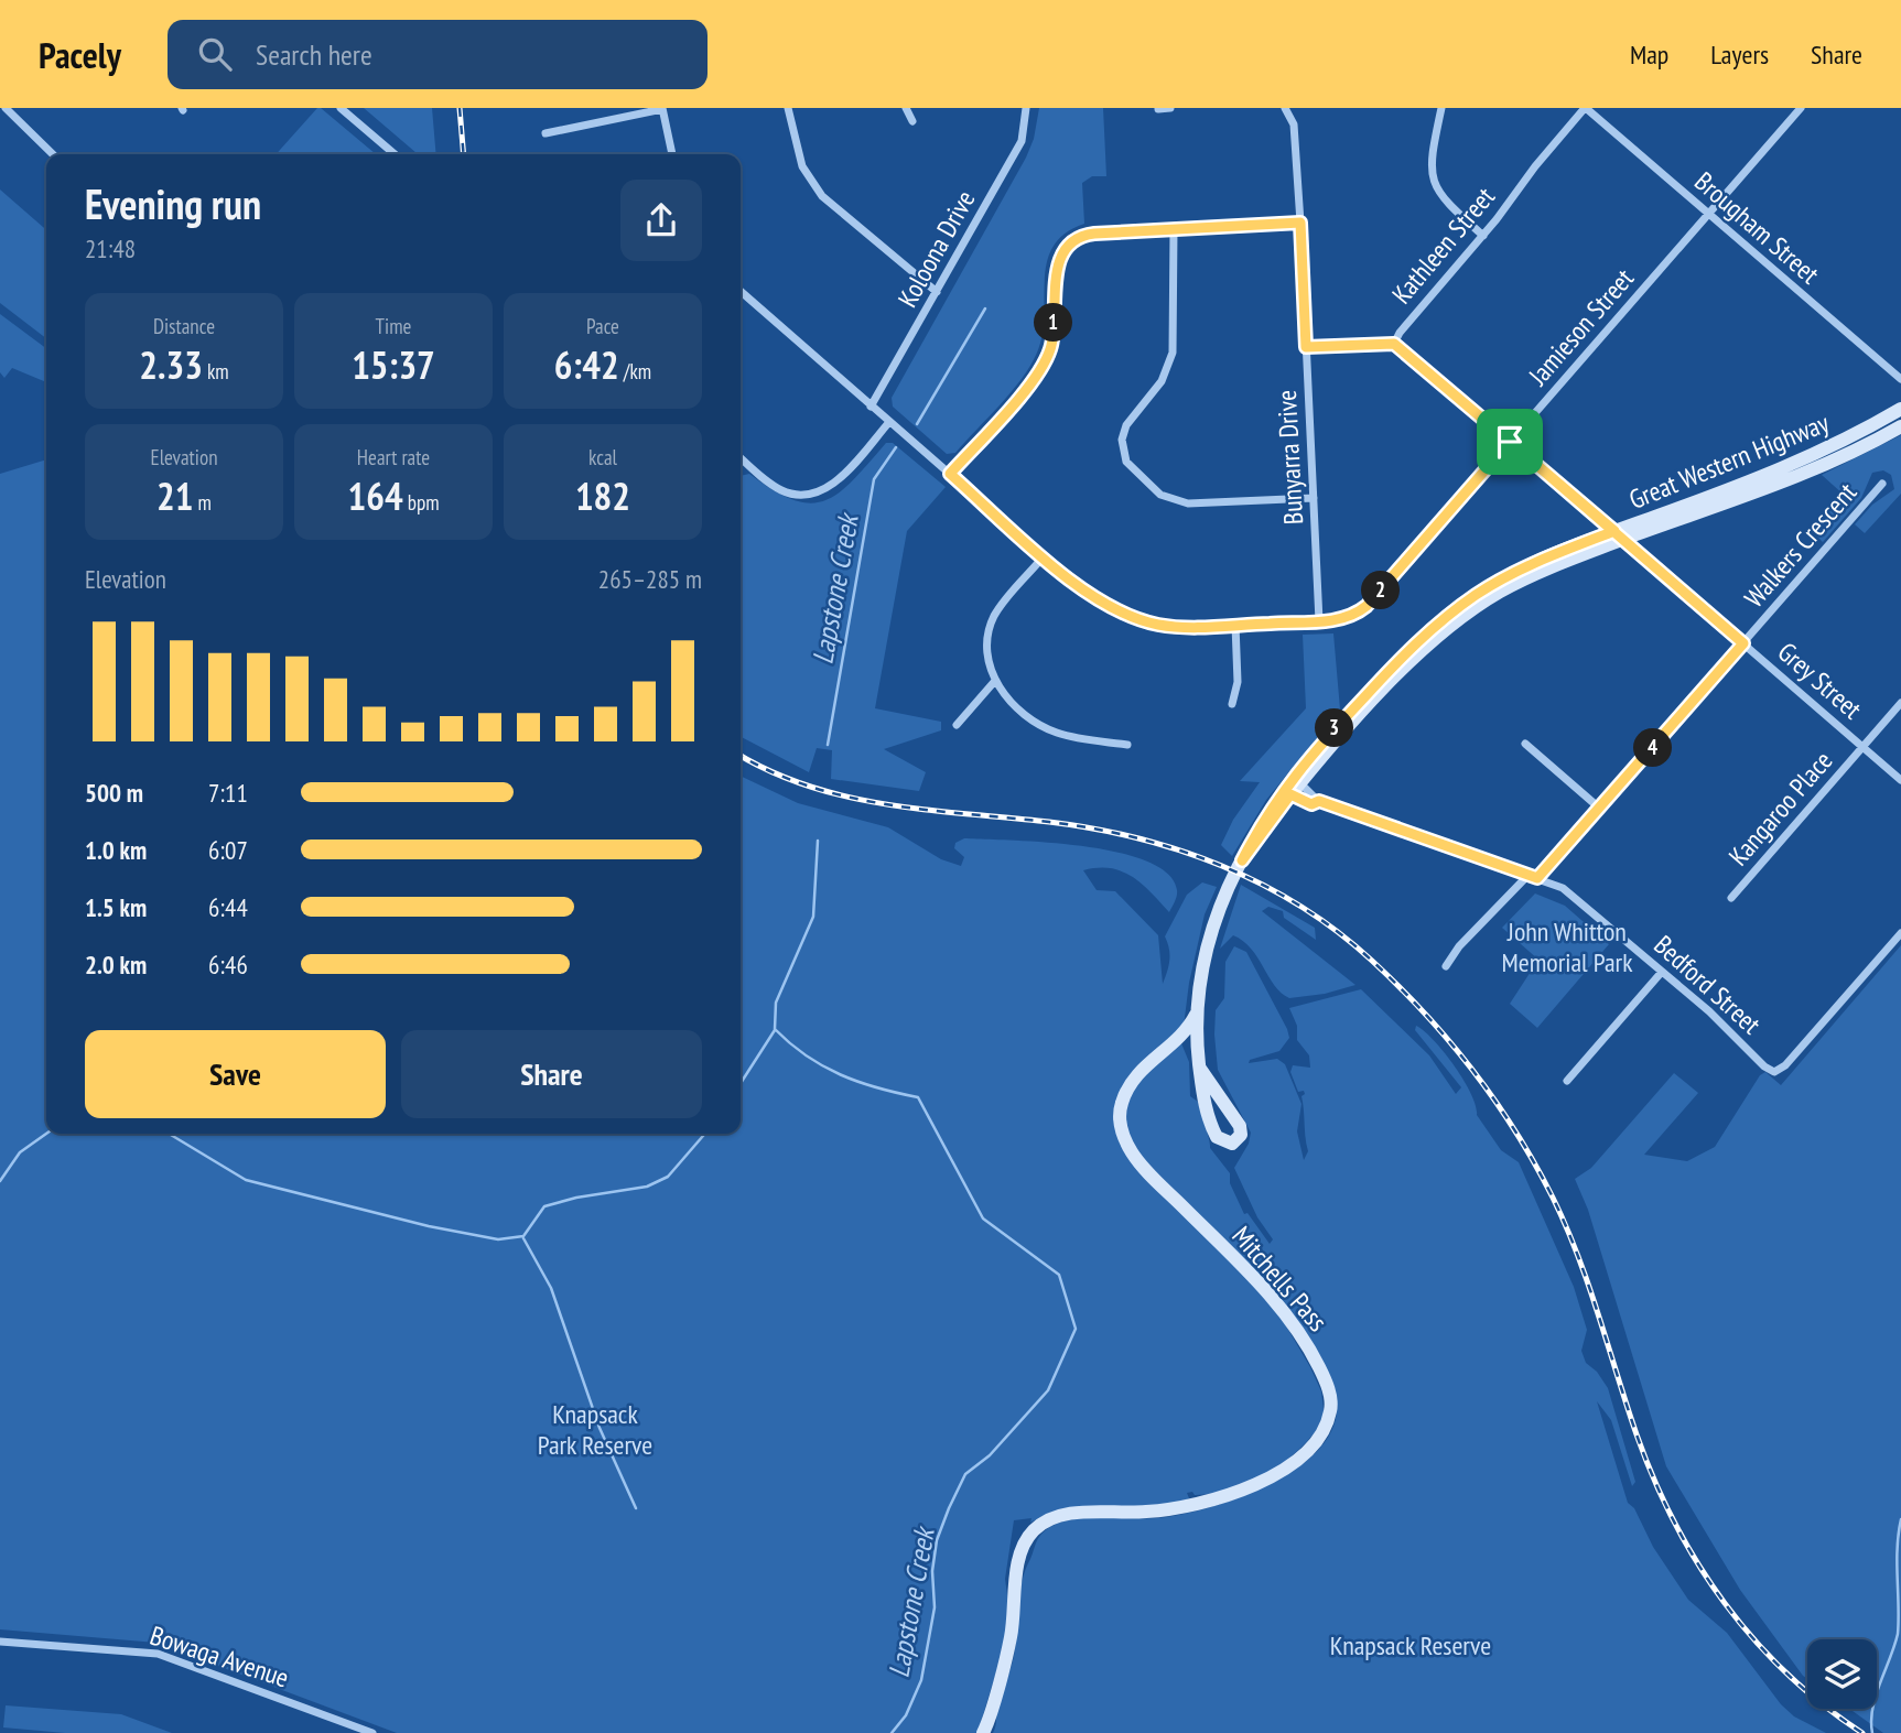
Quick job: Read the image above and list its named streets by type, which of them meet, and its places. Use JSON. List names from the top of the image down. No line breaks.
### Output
{"streets":{"main road":["Great Western Highway","Mitchells Pass"],"street":["Brougham Street","Kathleen Street","Koloona Drive","Jamieson Street","Bunyarra Drive","Walkers Crescent","Grey Street","Kangaroo Place","Bedford Street","Bowaga Avenue"]},"crossings":[["Brougham Street","Kathleen Street"],["Brougham Street","Jamieson Street"],["Kathleen Street","Bunyarra Drive"],["Kathleen Street","Grey Street"],["Jamieson Street","Bunyarra Drive"],["Jamieson Street","Grey Street"],["Great Western Highway","Grey Street"],["Great Western Highway","Mitchells Pass"],["Walkers Crescent","Grey Street"],["Walkers Crescent","Bedford Street"],["Grey Street","Kangaroo Place"]],"water":["Lapstone Creek"],"parks":["John Whitton Memorial Park","Knapsack Park Reserve","Knapsack Reserve"],"page":{"header":"Pacely","search":"Search here","nav":["Map","Layers","Share"],"heading":["Evening run","21:48"],"stats":[["Distance","2.33 km"],["Time","15:37"],["Pace","6:42 /km"],["Elevation","21 m"],["Heart rate","164 bpm"],["kcal","182"]],"pins":["1","2","3","4"],"chart":["Elevation","265–285 m"],"list":[{"name":"500 m","note":"7:11"},{"name":"1.0 km","note":"6:07"},{"name":"1.5 km","note":"6:44"},{"name":"2.0 km","note":"6:46"}],"buttons":["Save","Share"]}}
